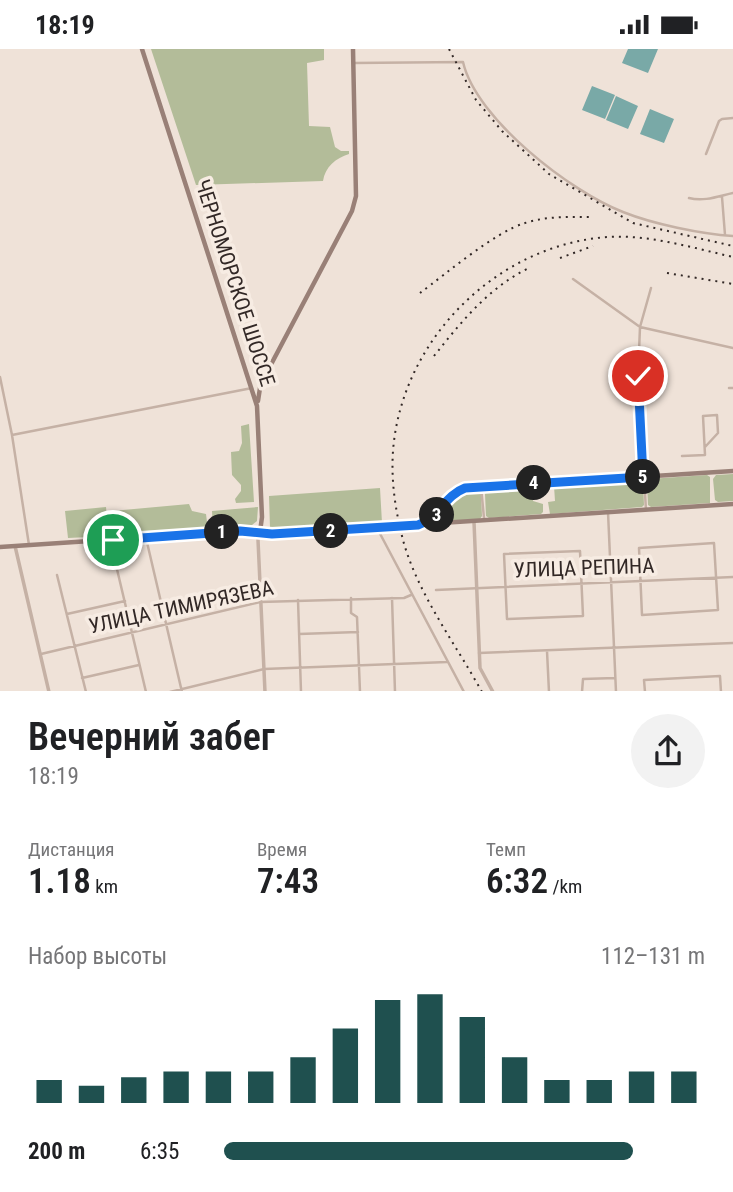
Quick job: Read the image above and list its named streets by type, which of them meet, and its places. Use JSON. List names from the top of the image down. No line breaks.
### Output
{"streets":{"main road":["ЧЕРНОМОРСКОЕ ШОССЕ"],"street":["УЛИЦА РЕПИНА","УЛИЦА ТИМИРЯЗЕВА"]},"page":{"status":"18:19","pins":["5","4","3","2","1"],"heading":["Вечерний забег","18:19"],"stats":[["Дистанция","1.18 km"],["Время","7:43"],["Темп","6:32 /km"]],"chart":["Набор высоты","112–131 m"],"list":[{"name":"200 m","note":"6:35"}]}}
